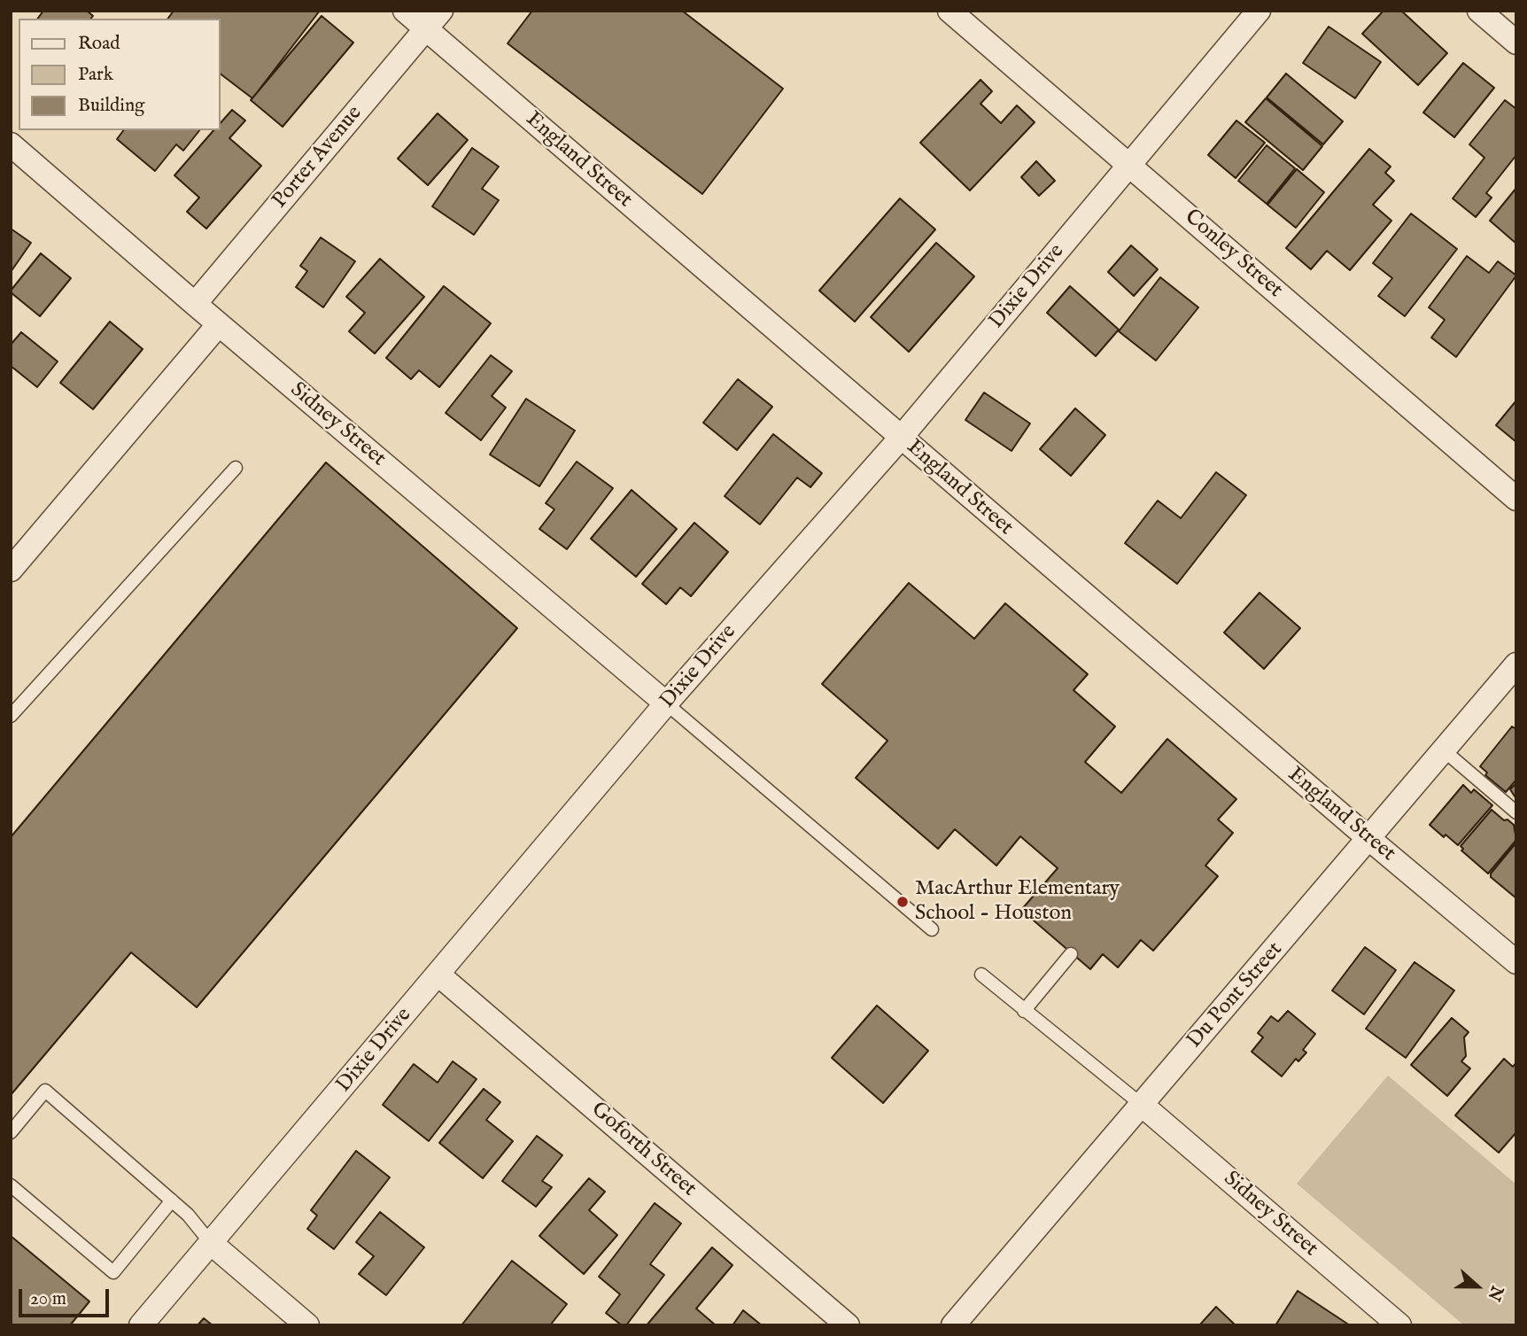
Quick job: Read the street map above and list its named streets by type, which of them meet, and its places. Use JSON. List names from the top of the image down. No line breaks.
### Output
{"streets":{"street":["Porter Avenue","England Street","Conley Street","Dixie Drive","Sidney Street","Du Pont Street","Goforth Street"]},"crossings":[["Porter Avenue","England Street"],["Porter Avenue","Sidney Street"],["England Street","Dixie Drive"],["England Street","Du Pont Street"],["Conley Street","Dixie Drive"],["Dixie Drive","Sidney Street"],["Dixie Drive","Goforth Street"],["Sidney Street","Du Pont Street"]],"places":["MacArthur Elementary School - Houston"],"legend":["Road","Park","Building"],"scale_bar":"20 m","north":"right"}
